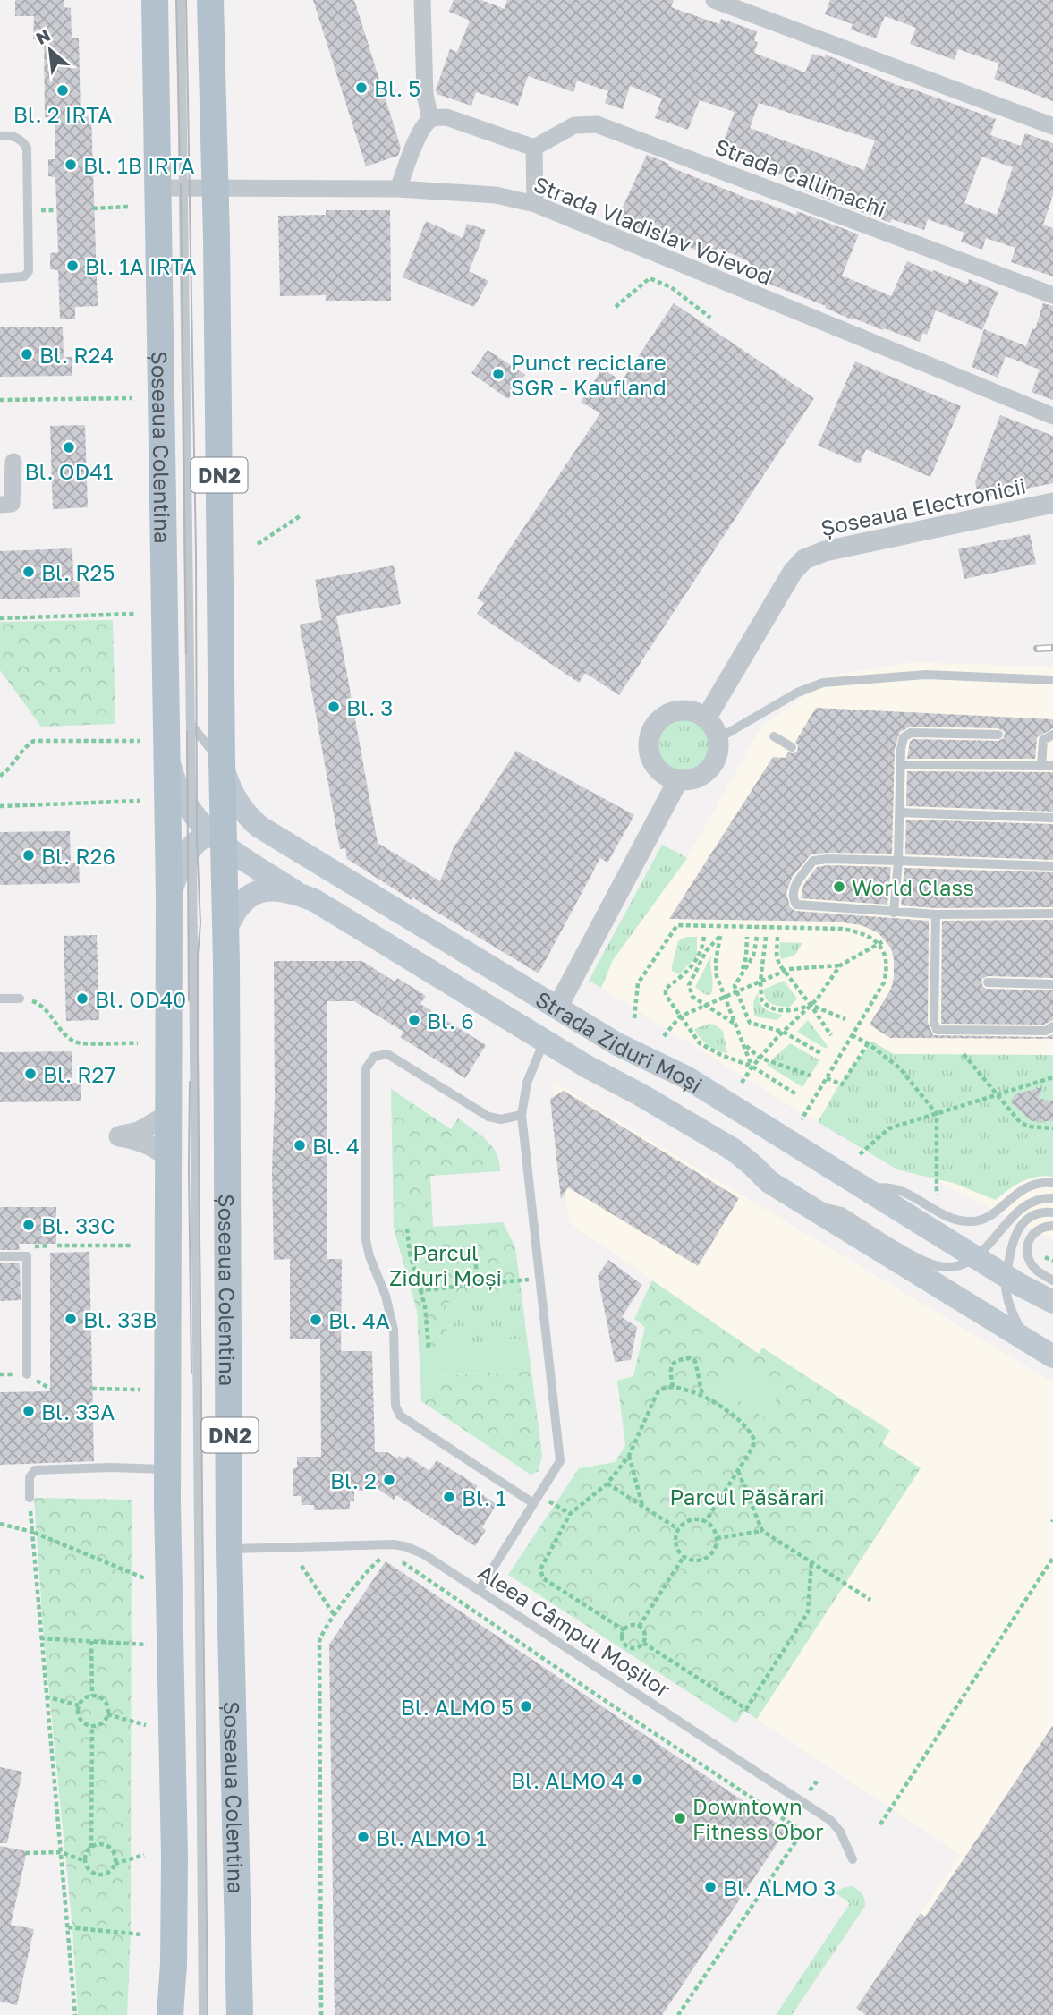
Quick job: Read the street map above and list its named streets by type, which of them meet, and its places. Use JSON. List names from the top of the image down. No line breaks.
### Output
{"streets":{"main road":["Șoseaua Colentina","DN2","Strada Ziduri Moși"],"street":["Strada Callimachi","Strada Vladislav Voievod","Șoseaua Electronicii"],"lane":["Aleea Câmpul Moșilor"]},"crossings":[["Strada Vladislav Voievod","Șoseaua Colentina"],["Șoseaua Colentina","Strada Ziduri Moși"],["Șoseaua Colentina","Aleea Câmpul Moșilor"]],"parks":["Parcul Ziduri Moși","Parcul Păsărari"],"places":["Bl. 5","Bl. 2 IRTA","Bl. 1B IRTA","Bl. 1A IRTA","Bl. R24","Punct reciclare SGR - Kaufland","Bl. OD41","Bl. R25","Bl. 3","Bl. R26","World Class","Bl. OD40","Bl. 6","Bl. R27","Bl. 4","Bl. 33C","Bl. 33B","Bl. 4A","Bl. 33A","Bl. 2","Bl. 1","Bl. ALMO 5","Bl. ALMO 4","Downtown Fitness Obor","Bl. ALMO 1","Bl. ALMO 3"],"north":"top left"}
